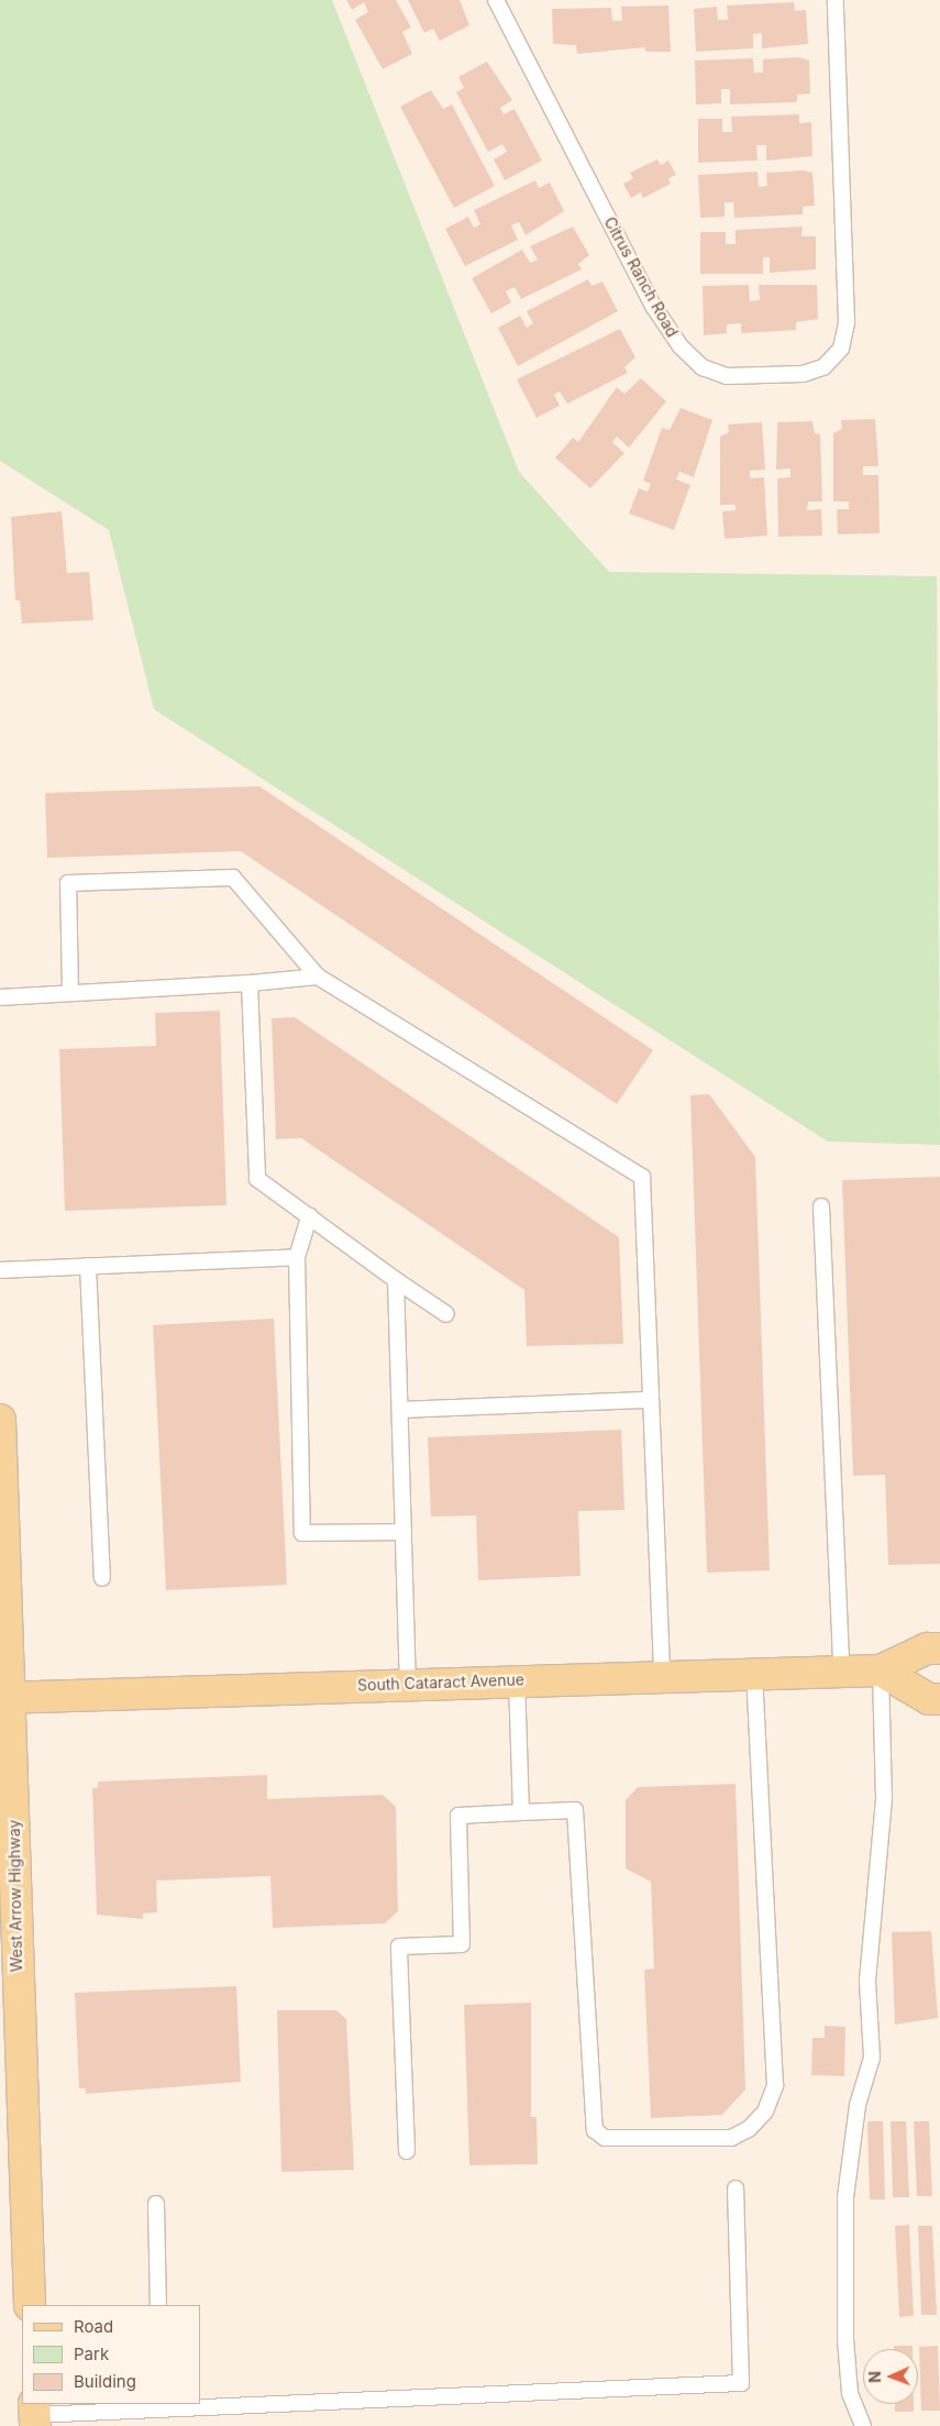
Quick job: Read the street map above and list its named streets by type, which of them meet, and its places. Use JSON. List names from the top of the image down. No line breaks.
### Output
{"streets":{"main road":["South Cataract Avenue","West Arrow Highway"],"lane":["Citrus Ranch Road"]},"crossings":[["South Cataract Avenue","West Arrow Highway"]],"legend":["Road","Park","Building"],"north":"left"}
